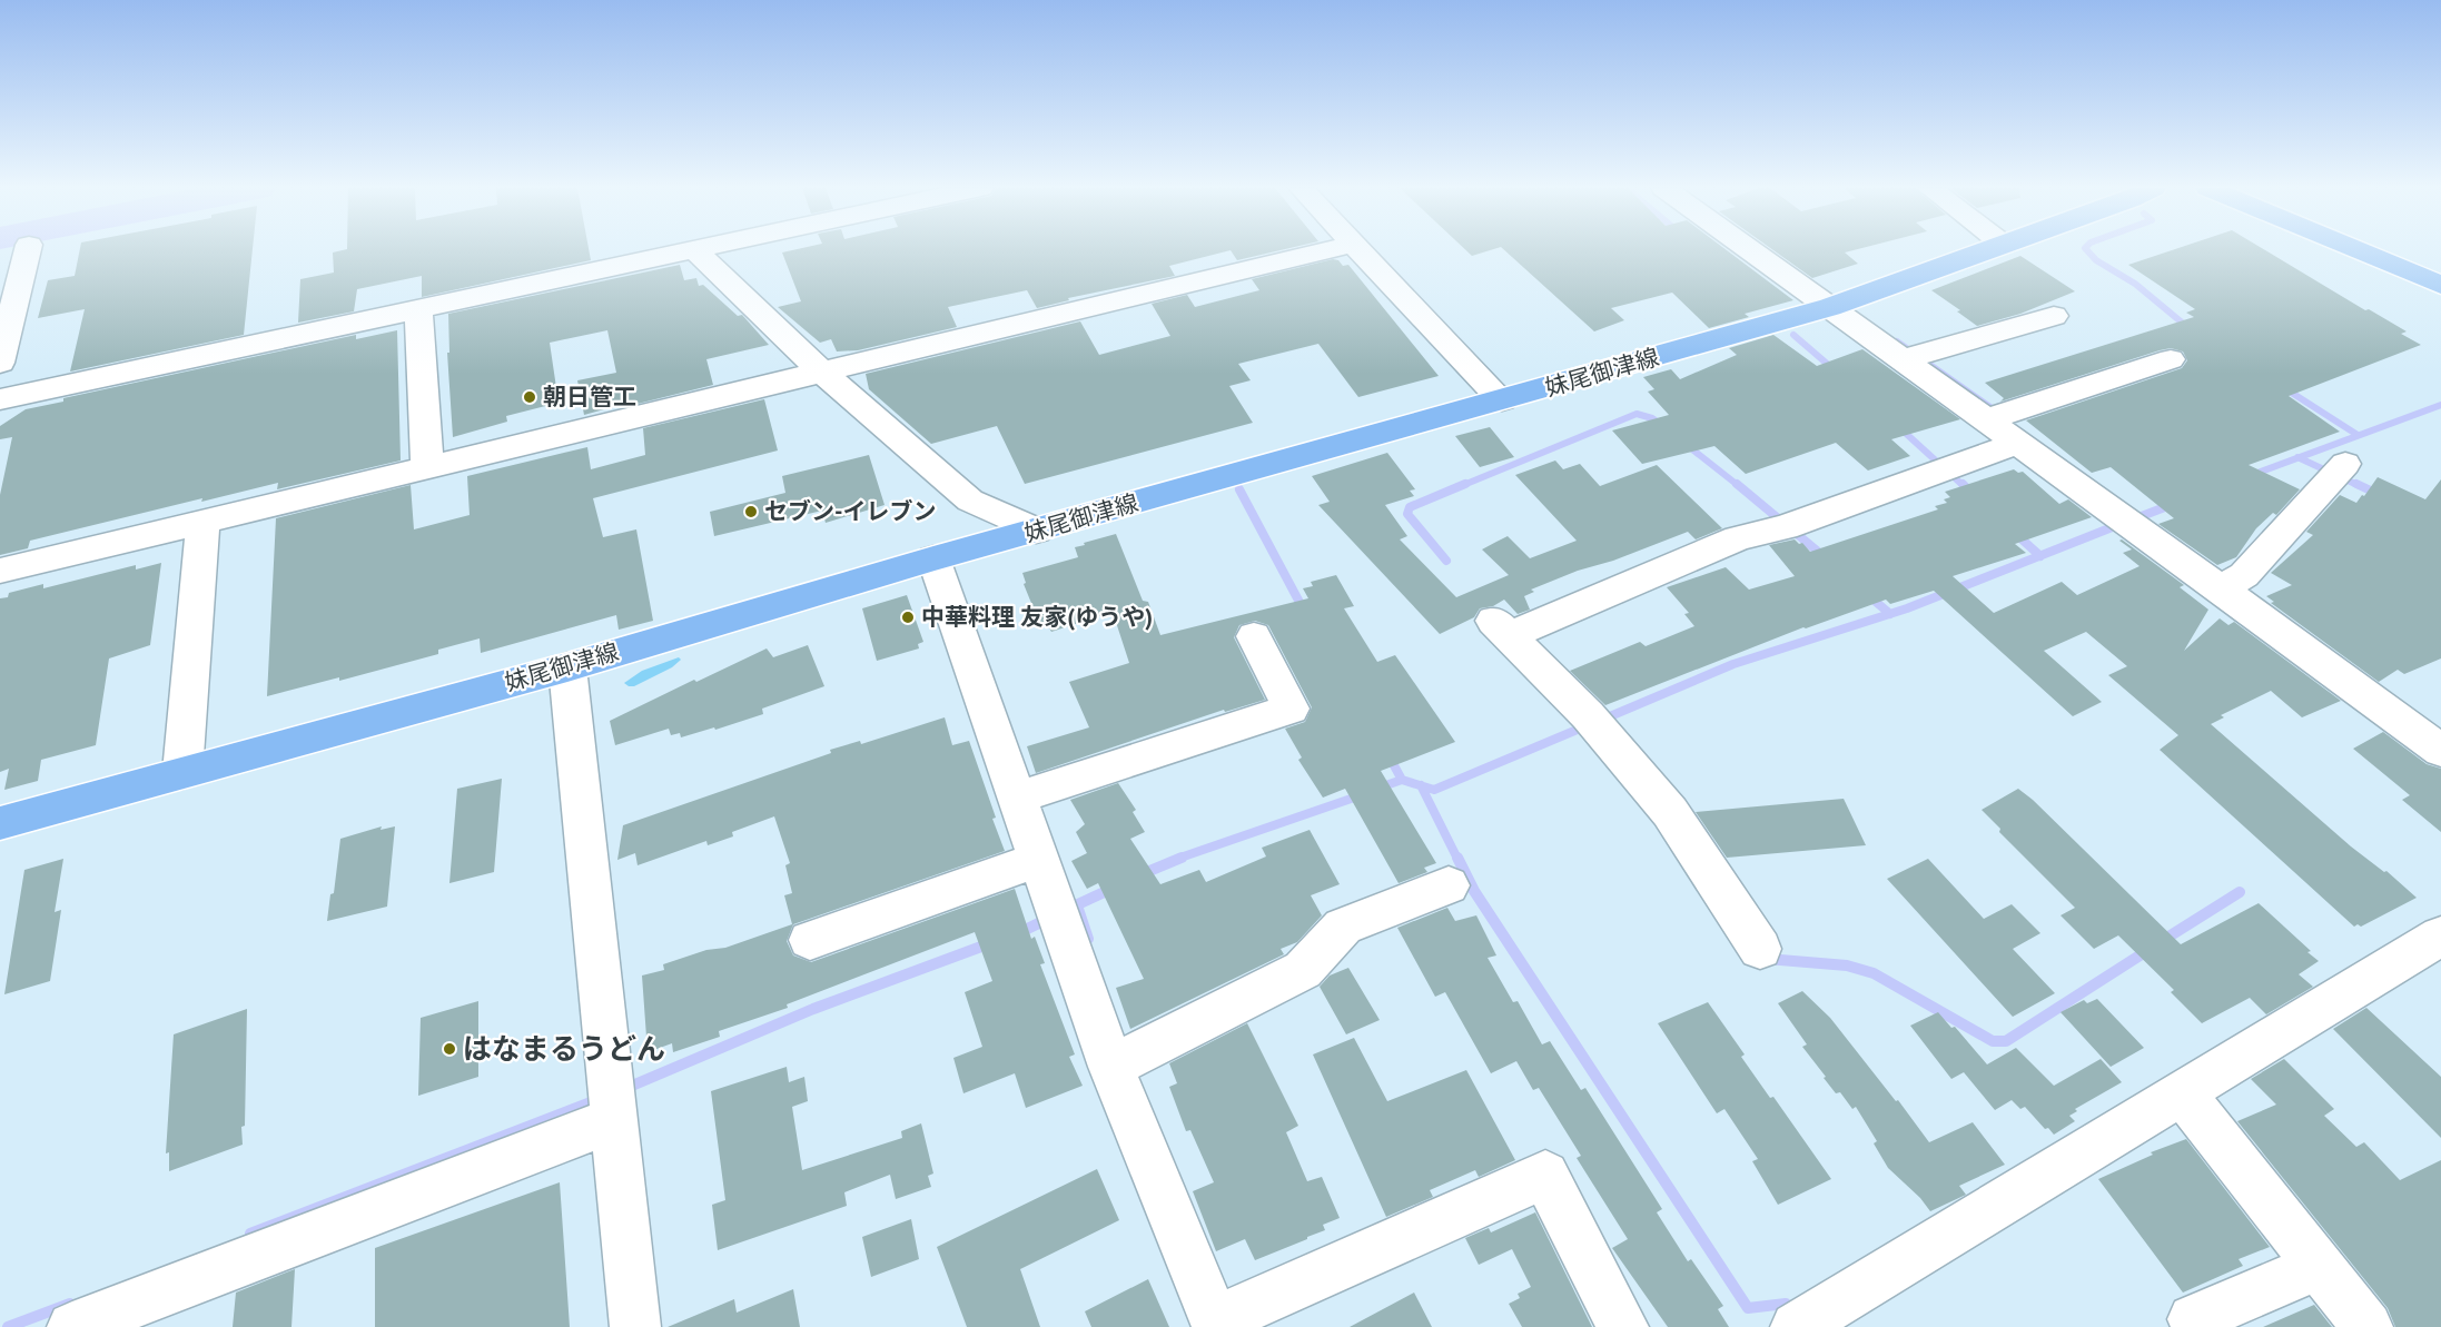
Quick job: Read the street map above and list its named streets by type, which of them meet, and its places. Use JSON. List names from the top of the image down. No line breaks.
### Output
{"streets":{"main road":["妹尾御津線"]},"places":["朝日管工","セブン-イレブン","中華料理 友家(ゆうや)","はなまるうどん"]}
